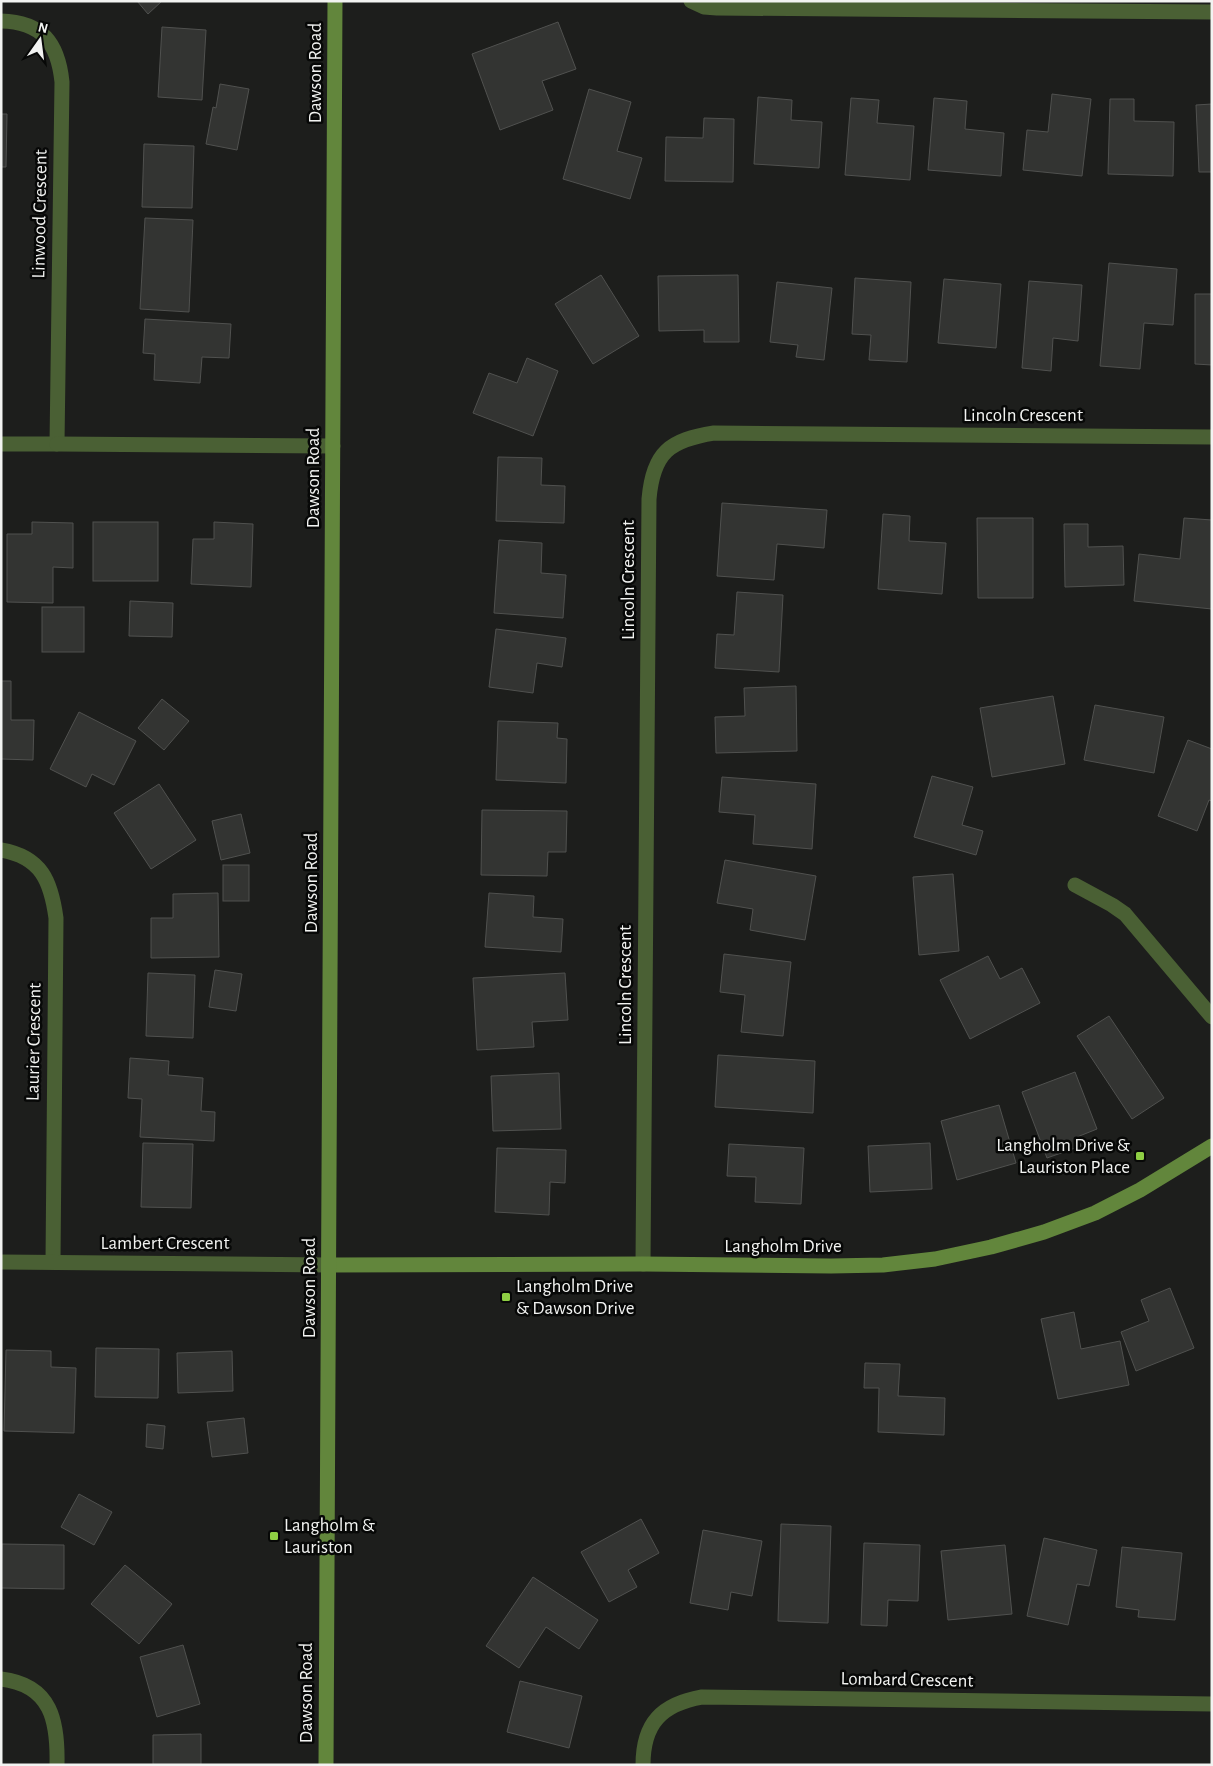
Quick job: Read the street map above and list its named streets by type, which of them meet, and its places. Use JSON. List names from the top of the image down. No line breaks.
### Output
{"streets":{"main road":["Dawson Road","Langholm Drive"],"street":["Linwood Crescent","Lincoln Crescent","Laurier Crescent","Lambert Crescent","Lombard Crescent"]},"crossings":[["Dawson Road","Lambert Crescent"],["Dawson Road","Langholm Drive"],["Lincoln Crescent","Langholm Drive"],["Laurier Crescent","Lambert Crescent"],["Lambert Crescent","Langholm Drive"]],"places":{"transit":["Langholm Drive & Lauriston Place","Langholm Drive & Dawson Drive","Langholm & Lauriston"]},"north":"top"}
